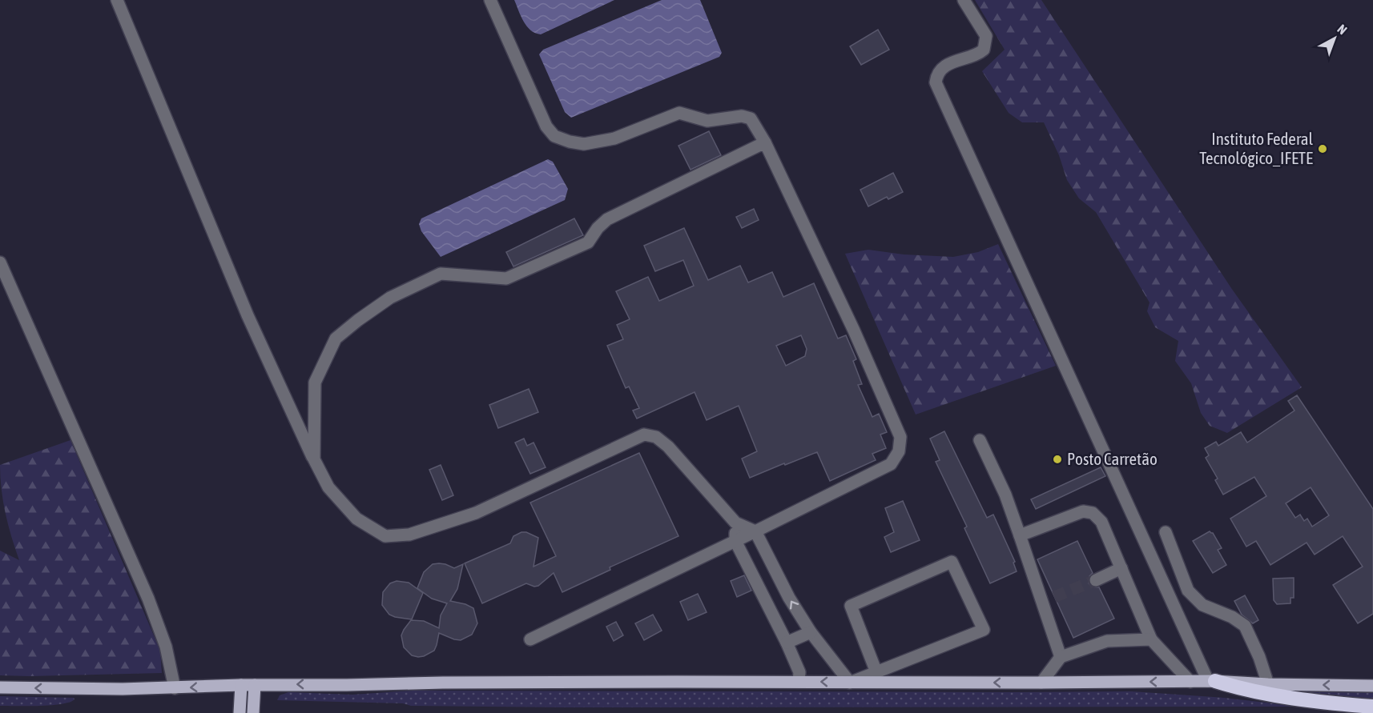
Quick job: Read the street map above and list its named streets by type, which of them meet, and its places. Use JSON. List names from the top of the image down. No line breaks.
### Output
{"places":["Instituto Federal Tecnológico_IFETE","Posto Carretão"],"north":"top right"}
